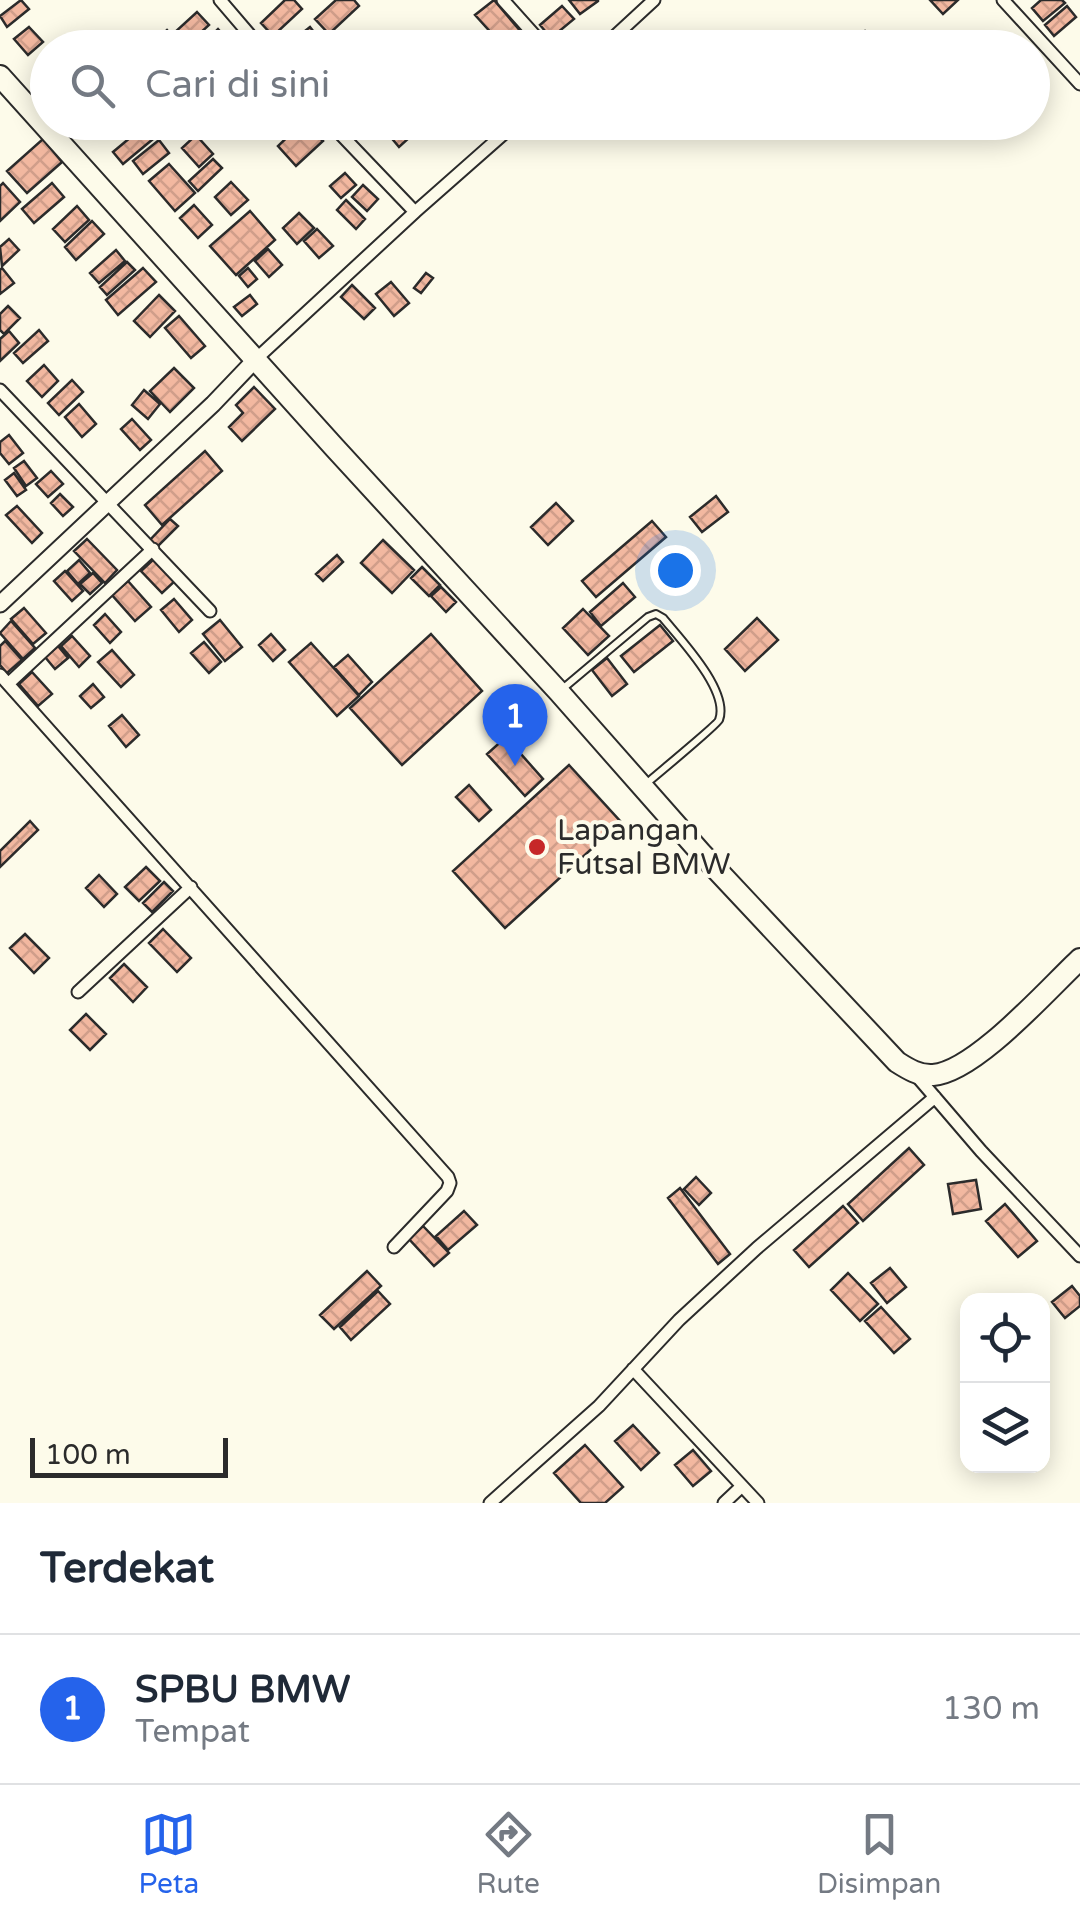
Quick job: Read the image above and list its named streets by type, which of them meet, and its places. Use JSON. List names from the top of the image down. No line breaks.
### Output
{"places":["Lapangan Futsal BMW"],"scale_bar":"100 m","page":{"search":"Cari di sini","pins":"1","scale":"100 m","heading":"Terdekat","list":[{"mark":"1","name":"SPBU BMW","note":"Tempat","value":"130 m"}],"nav":["Peta","Rute","Disimpan"]}}
